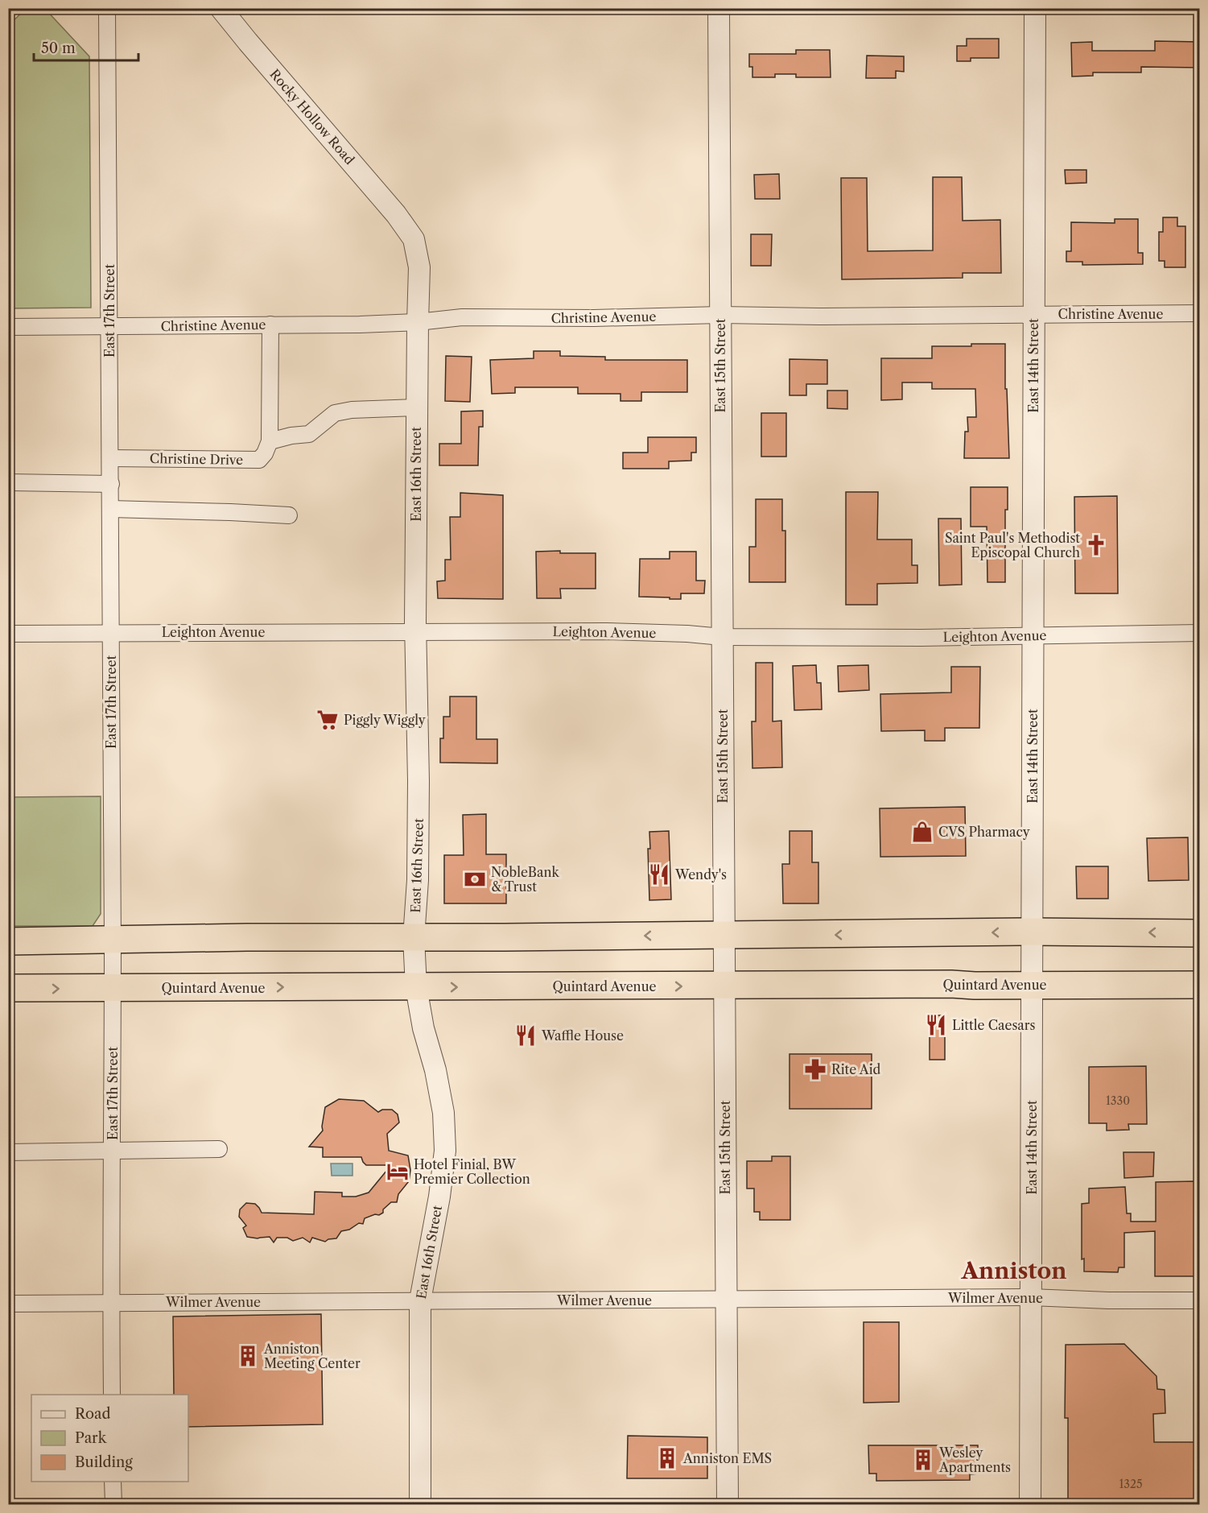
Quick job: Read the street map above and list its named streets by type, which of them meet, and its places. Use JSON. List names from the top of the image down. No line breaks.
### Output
{"streets":{"highway":["Quintard Avenue"],"street":["Rocky Hollow Road","East 17th Street","Christine Avenue","East 15th Street","East 14th Street","Christine Drive","East 16th Street","Leighton Avenue","Wilmer Avenue"]},"crossings":[["Rocky Hollow Road","East 16th Street"],["East 17th Street","Christine Avenue"],["East 17th Street","Christine Drive"],["East 17th Street","Leighton Avenue"],["East 17th Street","Quintard Avenue"],["East 17th Street","Wilmer Avenue"],["Christine Avenue","East 15th Street"],["Christine Avenue","East 14th Street"],["Christine Avenue","East 16th Street"],["East 15th Street","Leighton Avenue"],["East 15th Street","Quintard Avenue"],["East 15th Street","Wilmer Avenue"],["East 14th Street","Leighton Avenue"],["East 14th Street","Quintard Avenue"],["East 14th Street","Wilmer Avenue"],["East 16th Street","Leighton Avenue"],["East 16th Street","Quintard Avenue"],["East 16th Street","Wilmer Avenue"]],"districts":["Anniston"],"places":{"church":["Saint Paul's Methodist Episcopal Church"],"supermarket":["Piggly Wiggly"],"shop":["CVS Pharmacy"],"restaurant":["Wendy's","Little Caesars","Waffle House"],"bank":["NobleBank & Trust"],"pharmacy":["Rite Aid"],"hotel":["Hotel Finial, BW Premier Collection"],"building":["Anniston Meeting Center","Anniston EMS","Wesley Apartments"]},"house_numbers":["1330","1325"],"legend":["Road","Park","Building"],"scale_bar":"50 m"}
